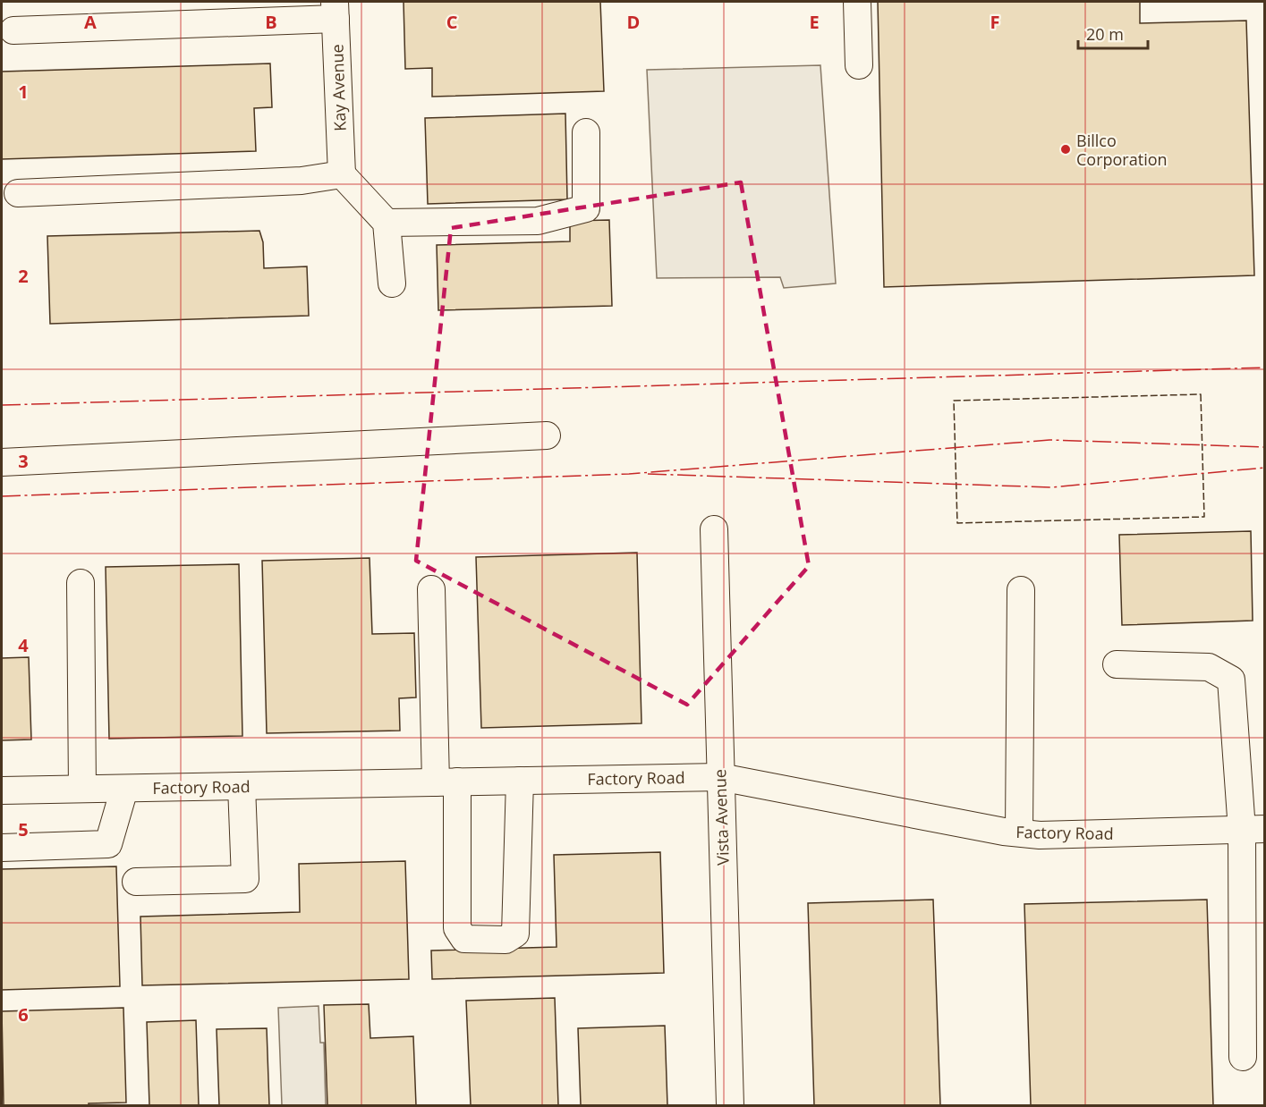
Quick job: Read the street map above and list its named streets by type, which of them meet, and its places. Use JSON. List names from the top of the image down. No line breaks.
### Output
{"streets":{"street":["Kay Avenue","Factory Road","Vista Avenue"]},"crossings":[["Factory Road","Vista Avenue"]],"places":["Billco Corporation"],"scale_bar":"20 m","grid":{"columns":["A","B","C","D","E","F"],"rows":["1","2","3","4","5","6"]}}
